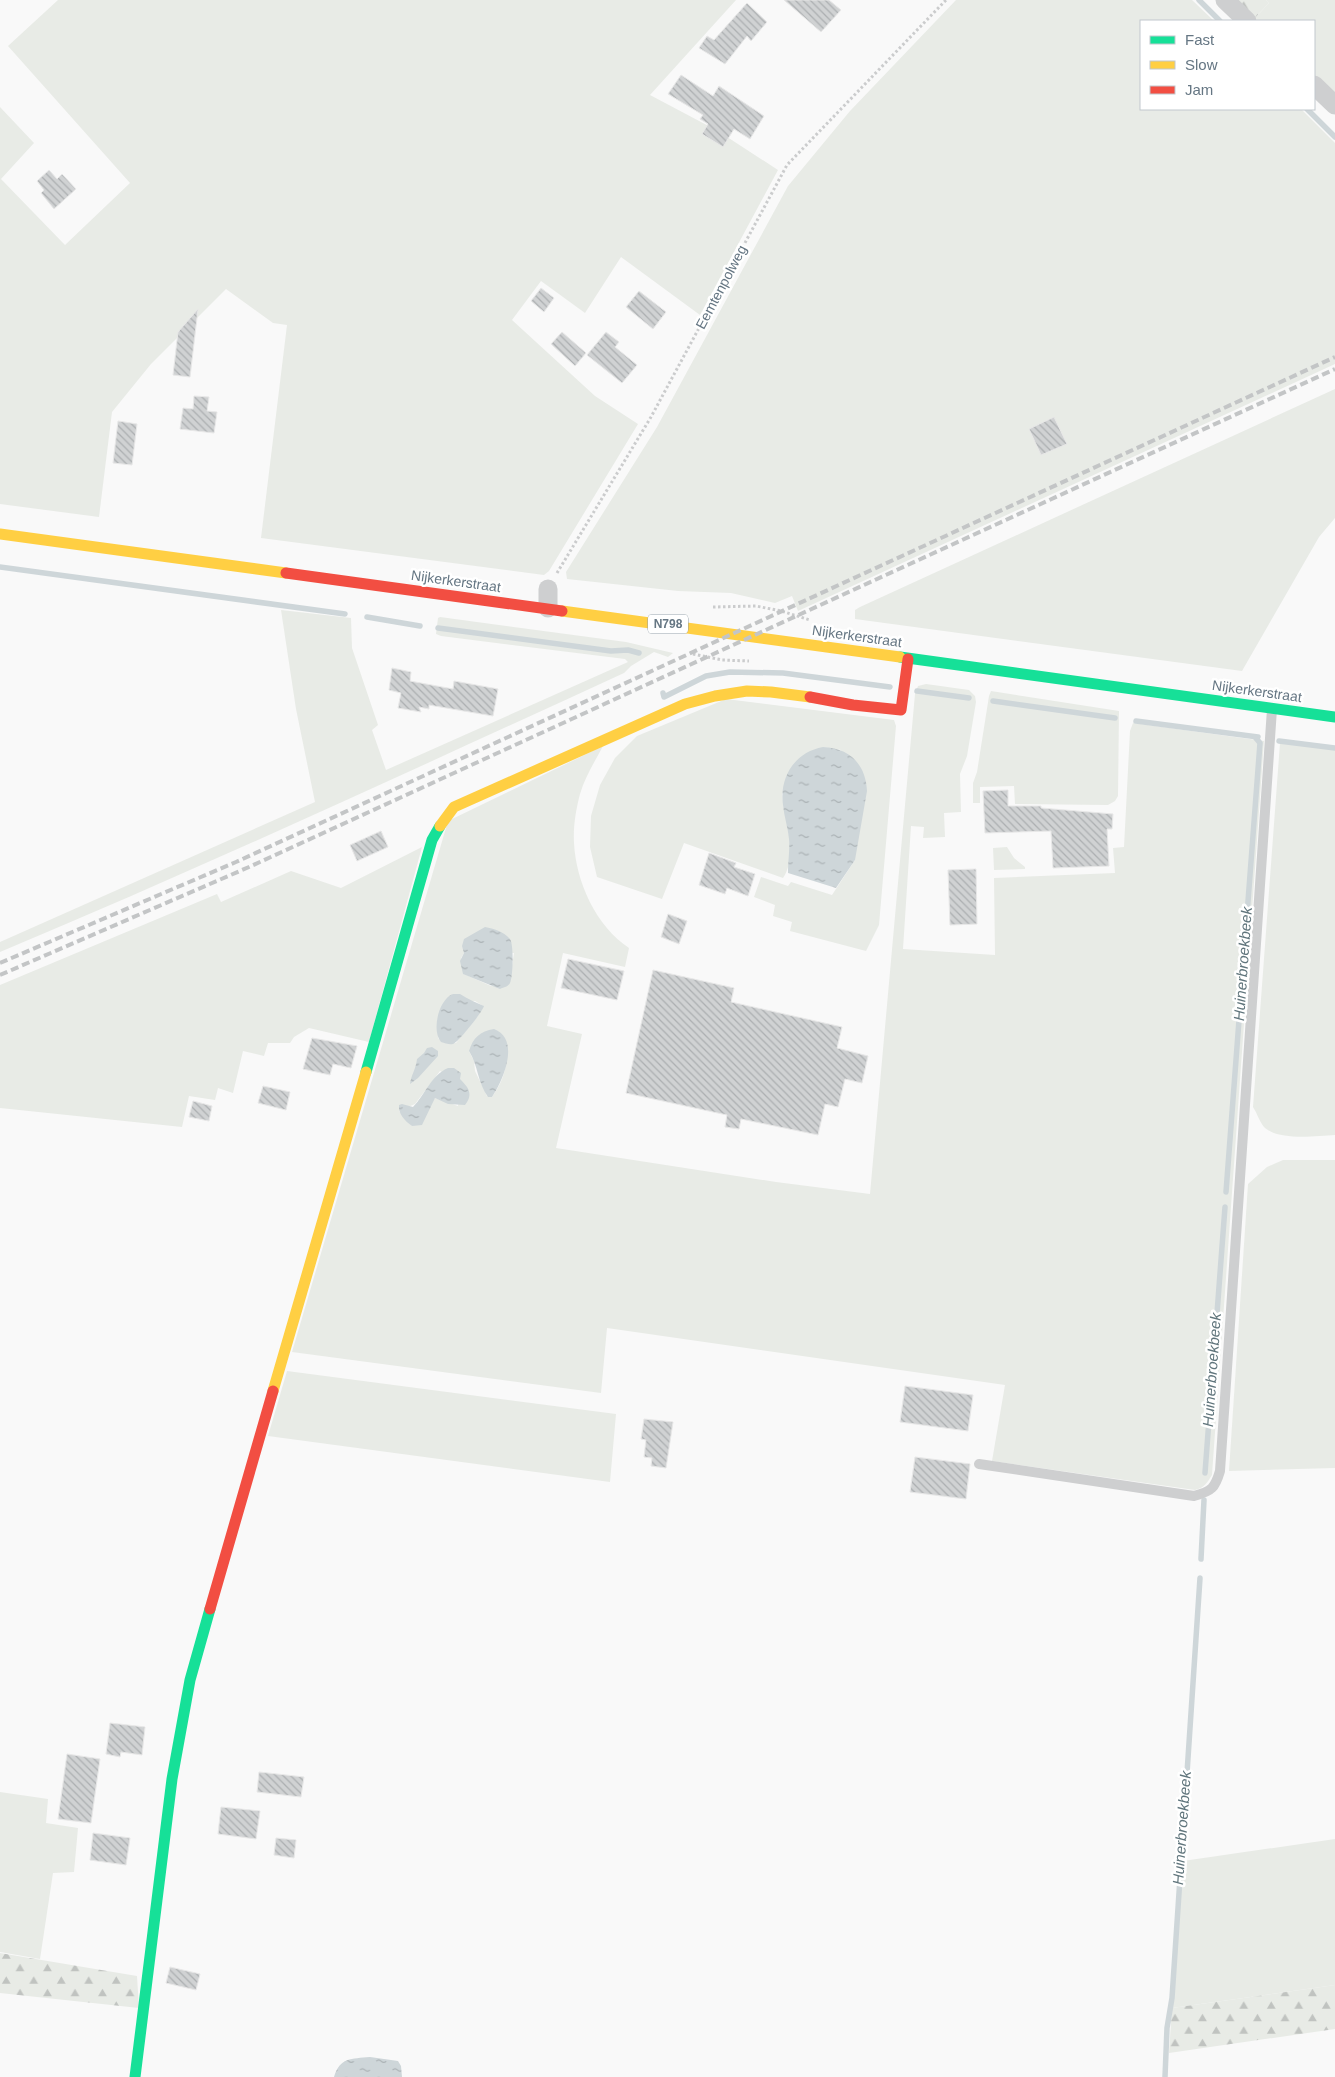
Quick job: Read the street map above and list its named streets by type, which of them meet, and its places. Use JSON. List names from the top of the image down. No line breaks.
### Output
{"streets":{"street":["Nijkerkerstraat","N798"],"path":["Eemtenpolweg"]},"water":["Huinerbroekbeek"],"legend":["Fast","Slow","Jam"]}
